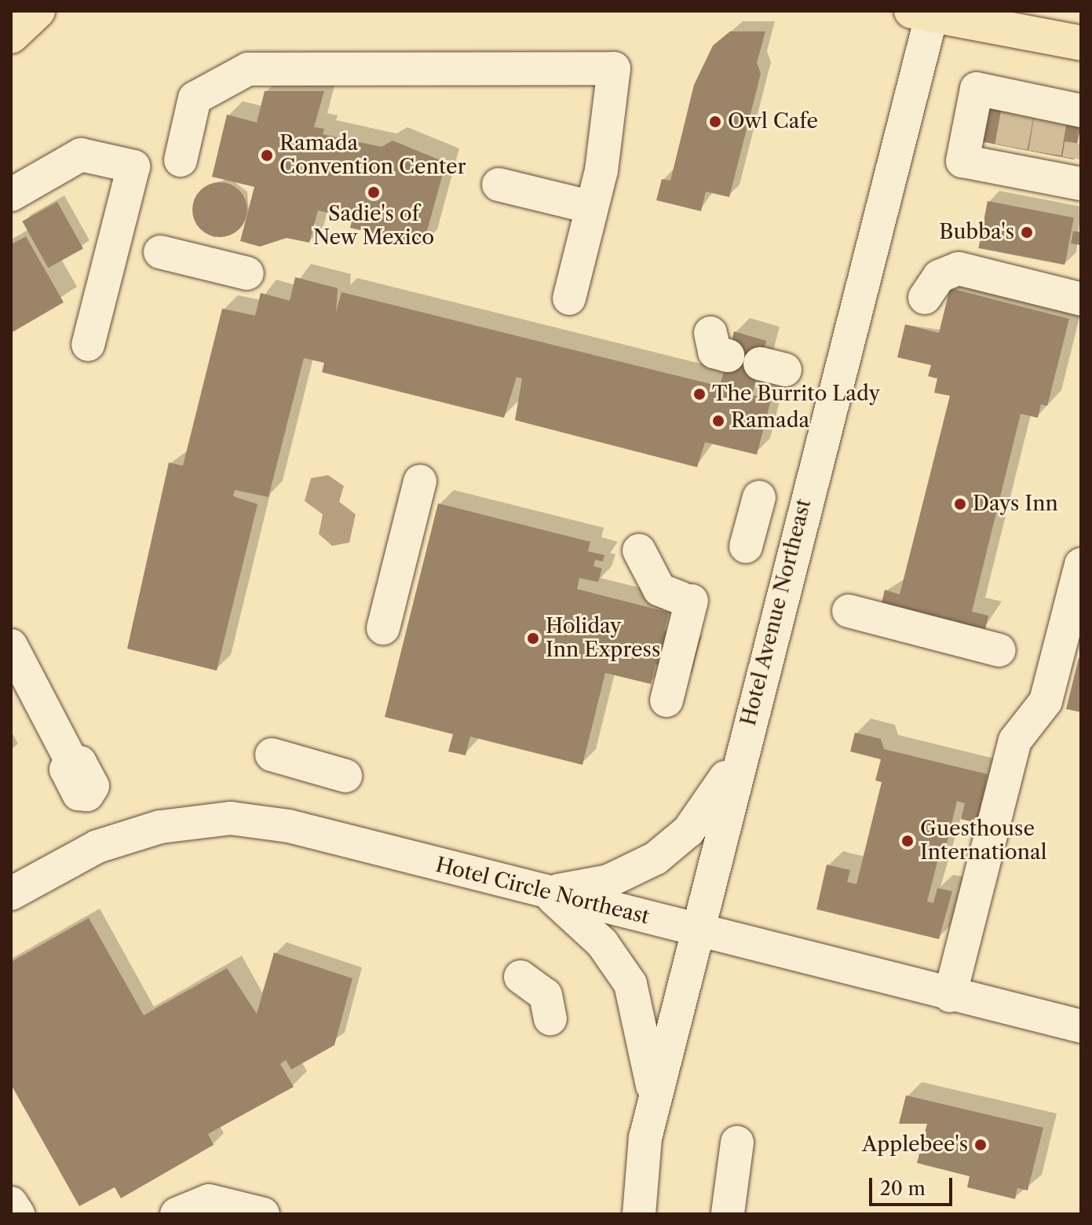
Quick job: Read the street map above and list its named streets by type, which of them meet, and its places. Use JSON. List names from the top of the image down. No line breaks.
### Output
{"streets":{"street":["Hotel Avenue Northeast","Hotel Circle Northeast"]},"crossings":[["Hotel Avenue Northeast","Hotel Circle Northeast"]],"places":["Owl Cafe","Ramada Convention Center","Sadie's of New Mexico","Bubba's","The Burrito Lady","Ramada","Days Inn","Holiday Inn Express","Guesthouse International","Applebee's"],"scale_bar":"20 m"}
